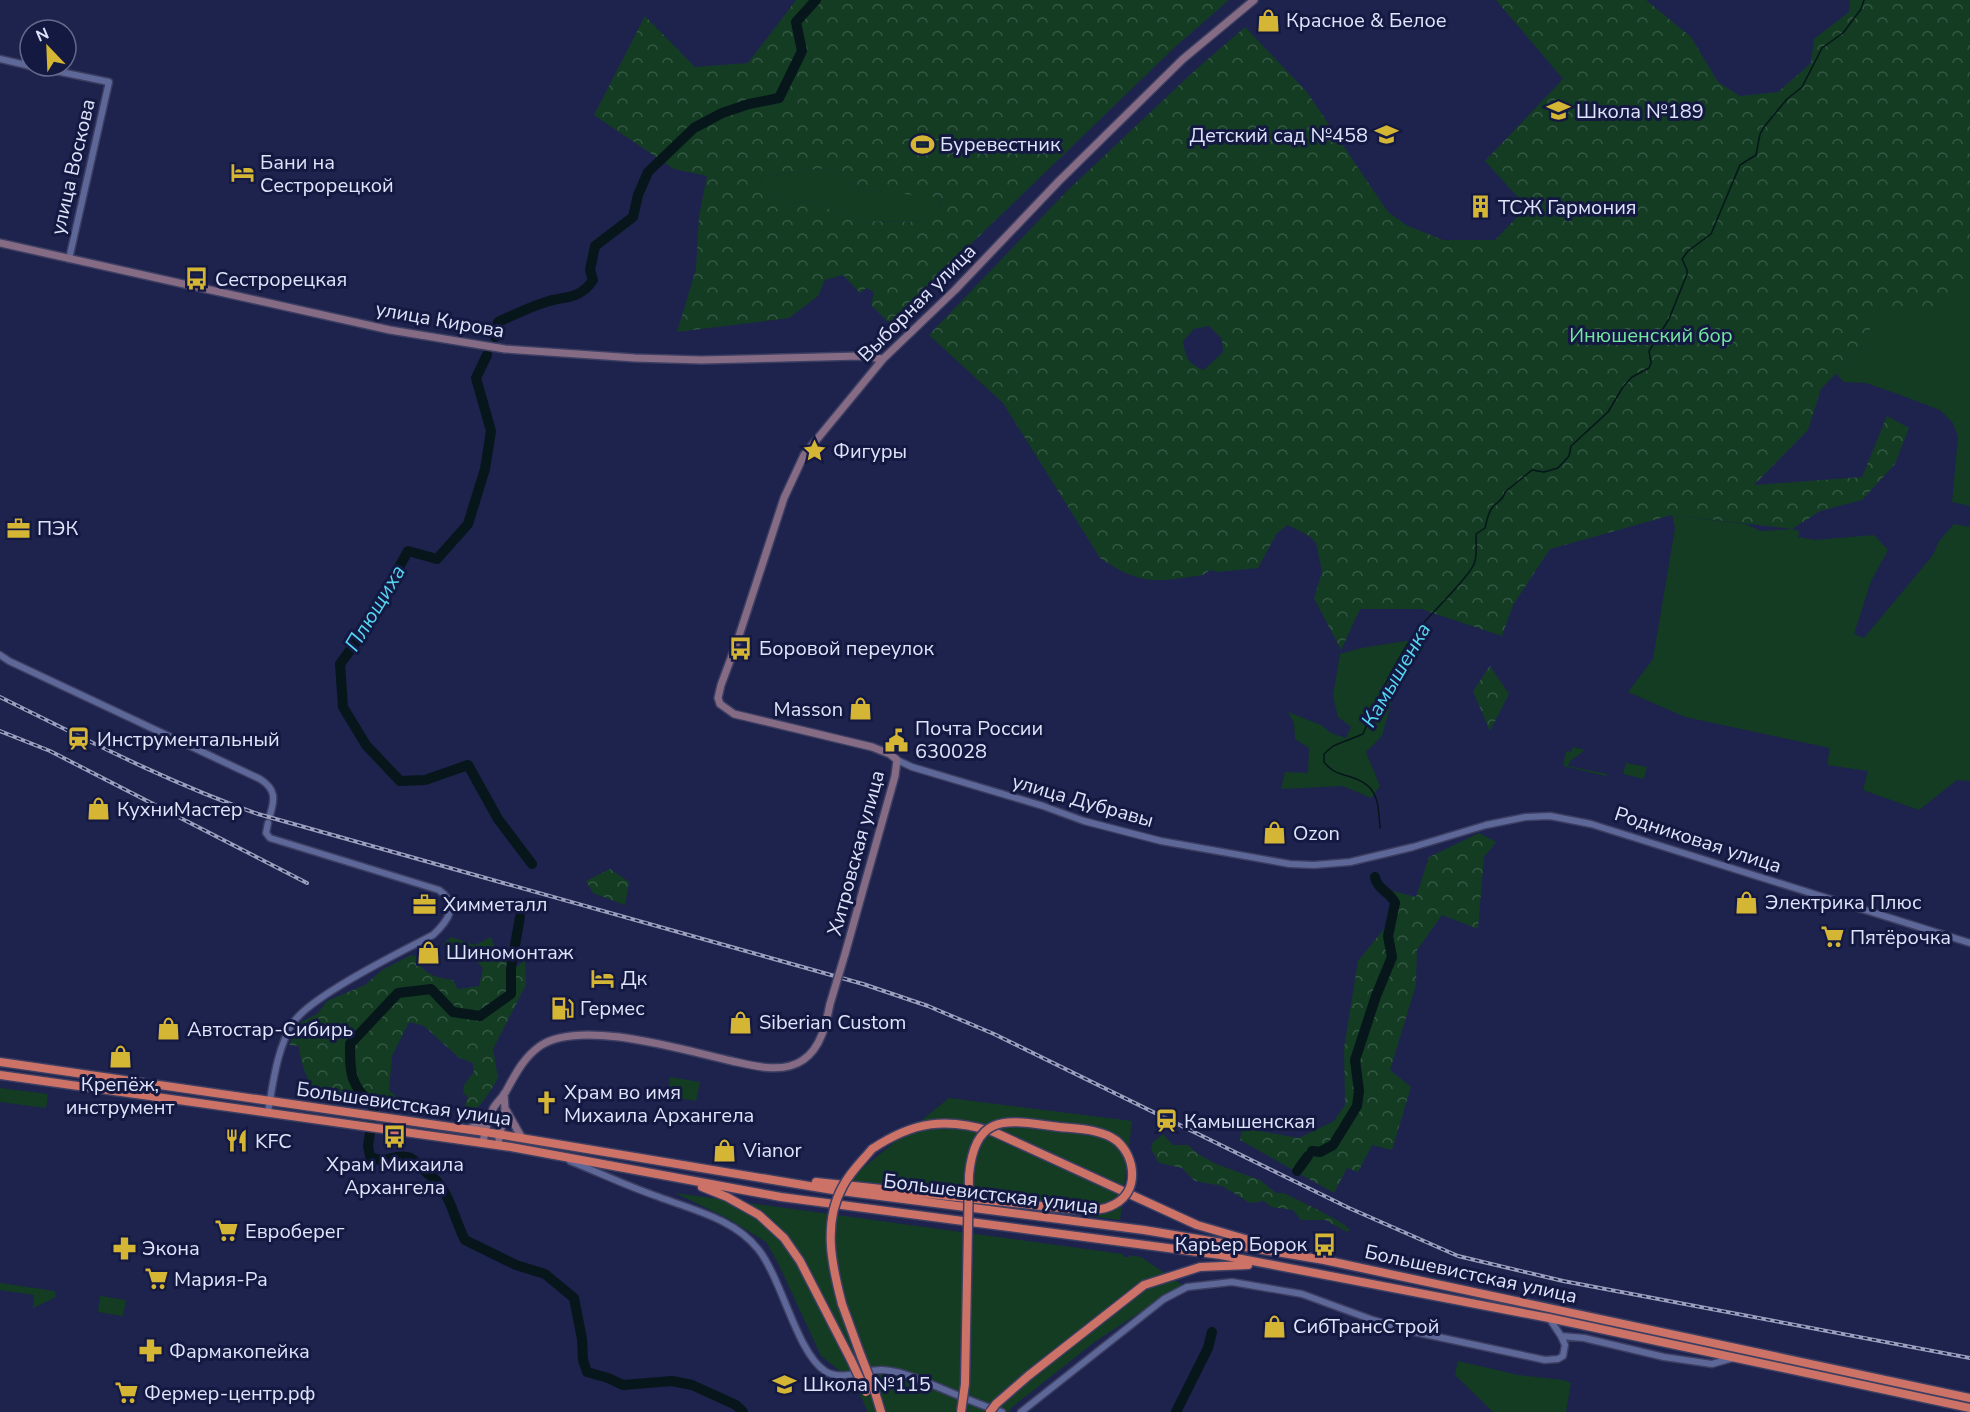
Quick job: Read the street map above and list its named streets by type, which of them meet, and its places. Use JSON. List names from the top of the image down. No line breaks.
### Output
{"streets":{"highway":["Большевистская улица"],"main road":["Выборная улица","улица Кирова","улица Дубравы","Хитровская улица"],"street":["улица Воскова","Родниковая улица"]},"crossings":[["улица Воскова","улица Кирова"],["Выборная улица","улица Кирова"],["Выборная улица","улица Дубравы"],["улица Дубравы","Родниковая улица"],["улица Дубравы","Хитровская улица"],["Хитровская улица","Большевистская улица"]],"water":["Плющиха","Камышенка"],"parks":["Инюшенский бор"],"places":{"shop":["Красное & Белое","Masson","КухниМастер","Ozon","Электрика Плюс","Шиномонтаж","Siberian Custom","Автостар-Сибирь","Крепёж, инструмент","Vianor","СибТрансСтрой"],"school or university":["Школа №189","Детский сад №458","Школа №115"],"sports":["Буревестник"],"hotel":["Бани на Сестрорецкой","Дк"],"building":["ТСЖ Гармония"],"bus stop":["Сестрорецкая","Боровой переулок","Храм Михаила Архангела","Карьер Борок"],"place":["Фигуры"],"office":["ПЭК","Химметалл"],"station":["Инструментальный","Камышенская"],"public building":["Почта России 630028"],"supermarket":["Пятёрочка","Евроберег","Мария-Ра","Фермер-центр.рф"],"fuel station":["Гермес"],"church":["Храм во имя Михаила Архангела"],"restaurant":["KFC"],"pharmacy":["Экона","Фармакопейка"]},"north":"top left"}
